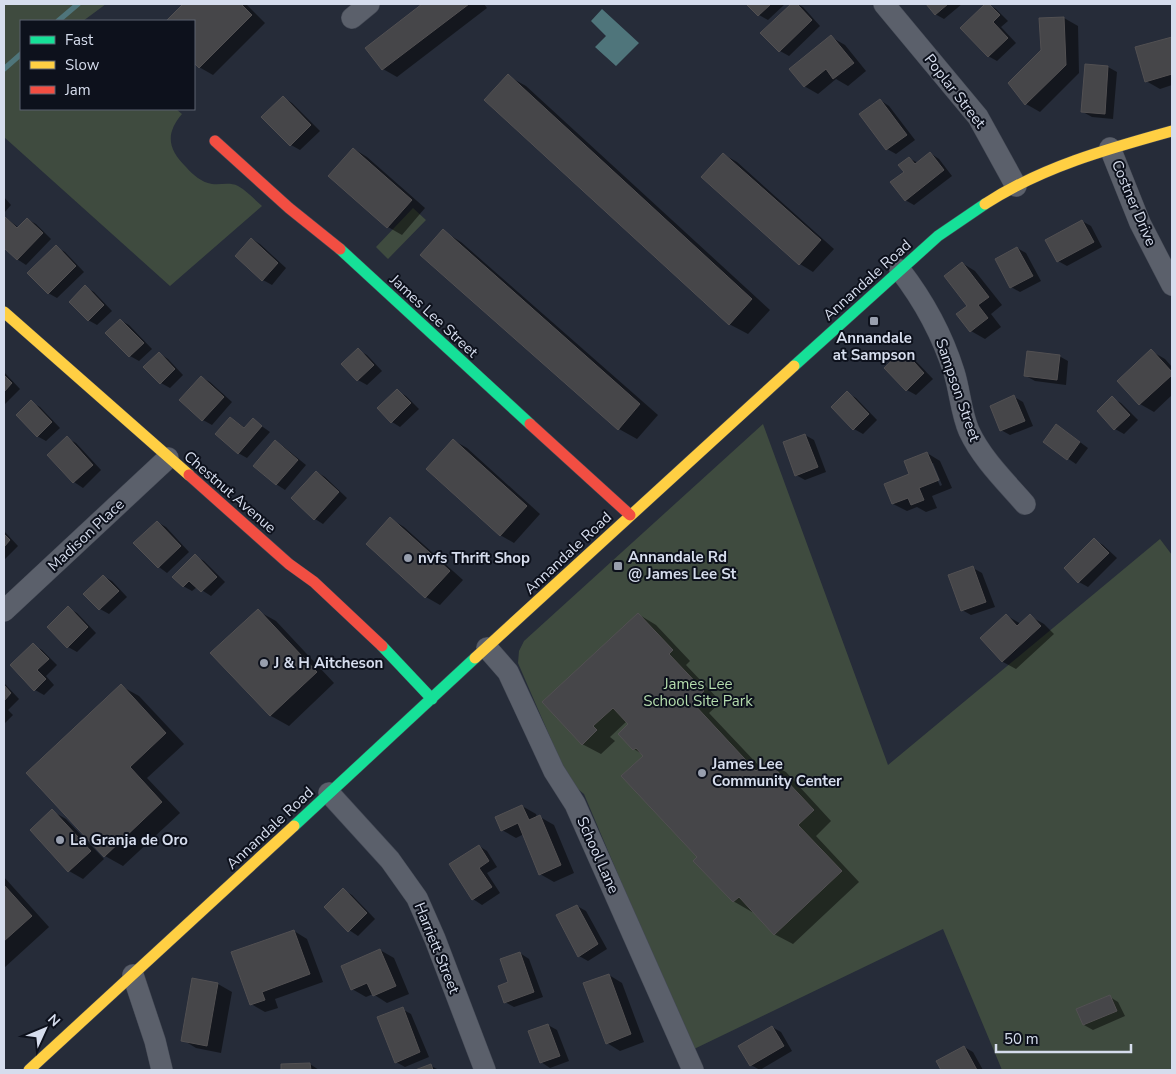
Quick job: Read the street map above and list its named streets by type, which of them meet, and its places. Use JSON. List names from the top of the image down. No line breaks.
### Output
{"streets":{"main road":["Annandale Road","James Lee Street","Chestnut Avenue"],"street":["Poplar Street","Costner Drive","Sampson Street","Madison Place","School Lane","Harriett Street"]},"crossings":[["Poplar Street","Annandale Road"],["Costner Drive","Annandale Road"],["Annandale Road","James Lee Street"],["Annandale Road","Sampson Street"],["Annandale Road","Chestnut Avenue"],["Annandale Road","School Lane"],["Annandale Road","Harriett Street"],["Chestnut Avenue","Madison Place"]],"parks":["James Lee School Site Park"],"places":{"transit":["Annandale at Sampson","Annandale Rd @ James Lee St"],"other":["nvfs Thrift Shop","J & H Aitcheson","James Lee Community Center","La Granja de Oro"]},"legend":["Fast","Slow","Jam"],"scale_bar":"50 m","north":"top right"}
